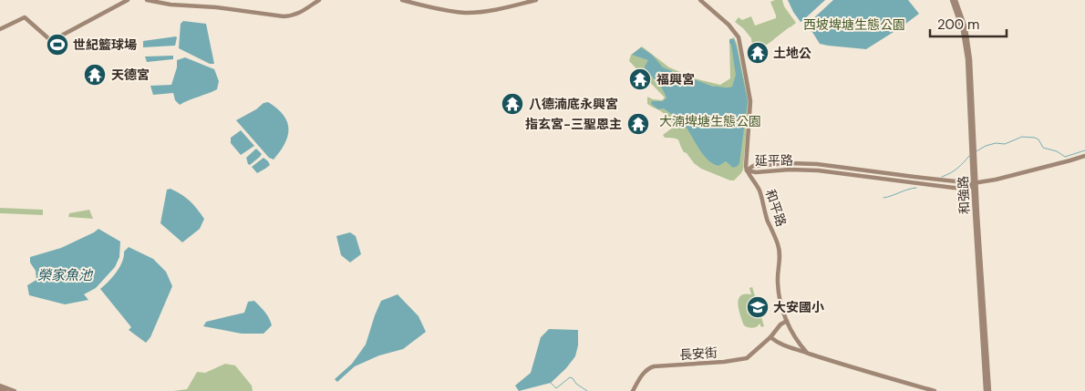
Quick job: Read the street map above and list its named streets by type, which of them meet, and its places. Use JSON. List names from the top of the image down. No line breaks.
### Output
{"streets":{"street":["延平路","和強路","和平路","長安街"]},"crossings":[["延平路","和強路"],["延平路","和平路"],["和平路","長安街"]],"water":["榮家魚池"],"parks":["西坡埤塘生態公園","大湳埤塘生態公園"],"places":{"sports":["世紀籃球場"],"temple":["土地公","天德宮","福興宮","八德湳底永興宮","指玄宮-三聖恩主"],"school or university":["大安國小"]},"scale_bar":"200 m"}
